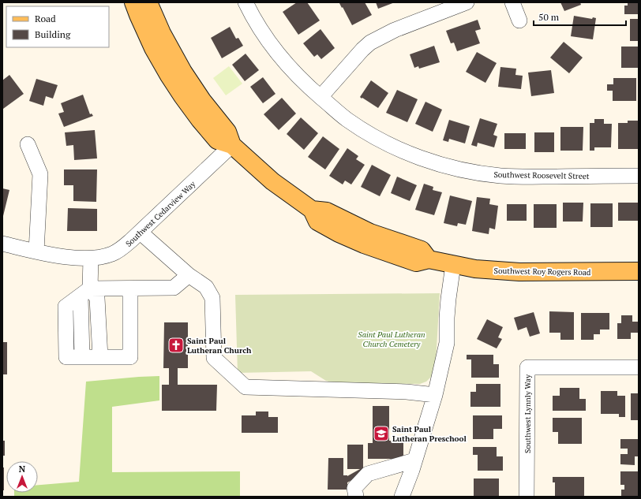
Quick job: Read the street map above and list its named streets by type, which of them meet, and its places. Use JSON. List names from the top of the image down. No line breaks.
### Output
{"streets":{"main road":["Southwest Roy Rogers Road"],"street":["Southwest Roosevelt Street","Southwest Cedarview Way","Southwest Lynnly Way"]},"crossings":[["Southwest Cedarview Way","Southwest Roy Rogers Road"]],"parks":["Saint Paul Lutheran Church Cemetery"],"places":{"church":["Saint Paul Lutheran Church"],"school or university":["Saint Paul Lutheran Preschool"]},"legend":["Road","Building"],"scale_bar":"50 m","north":"top"}
